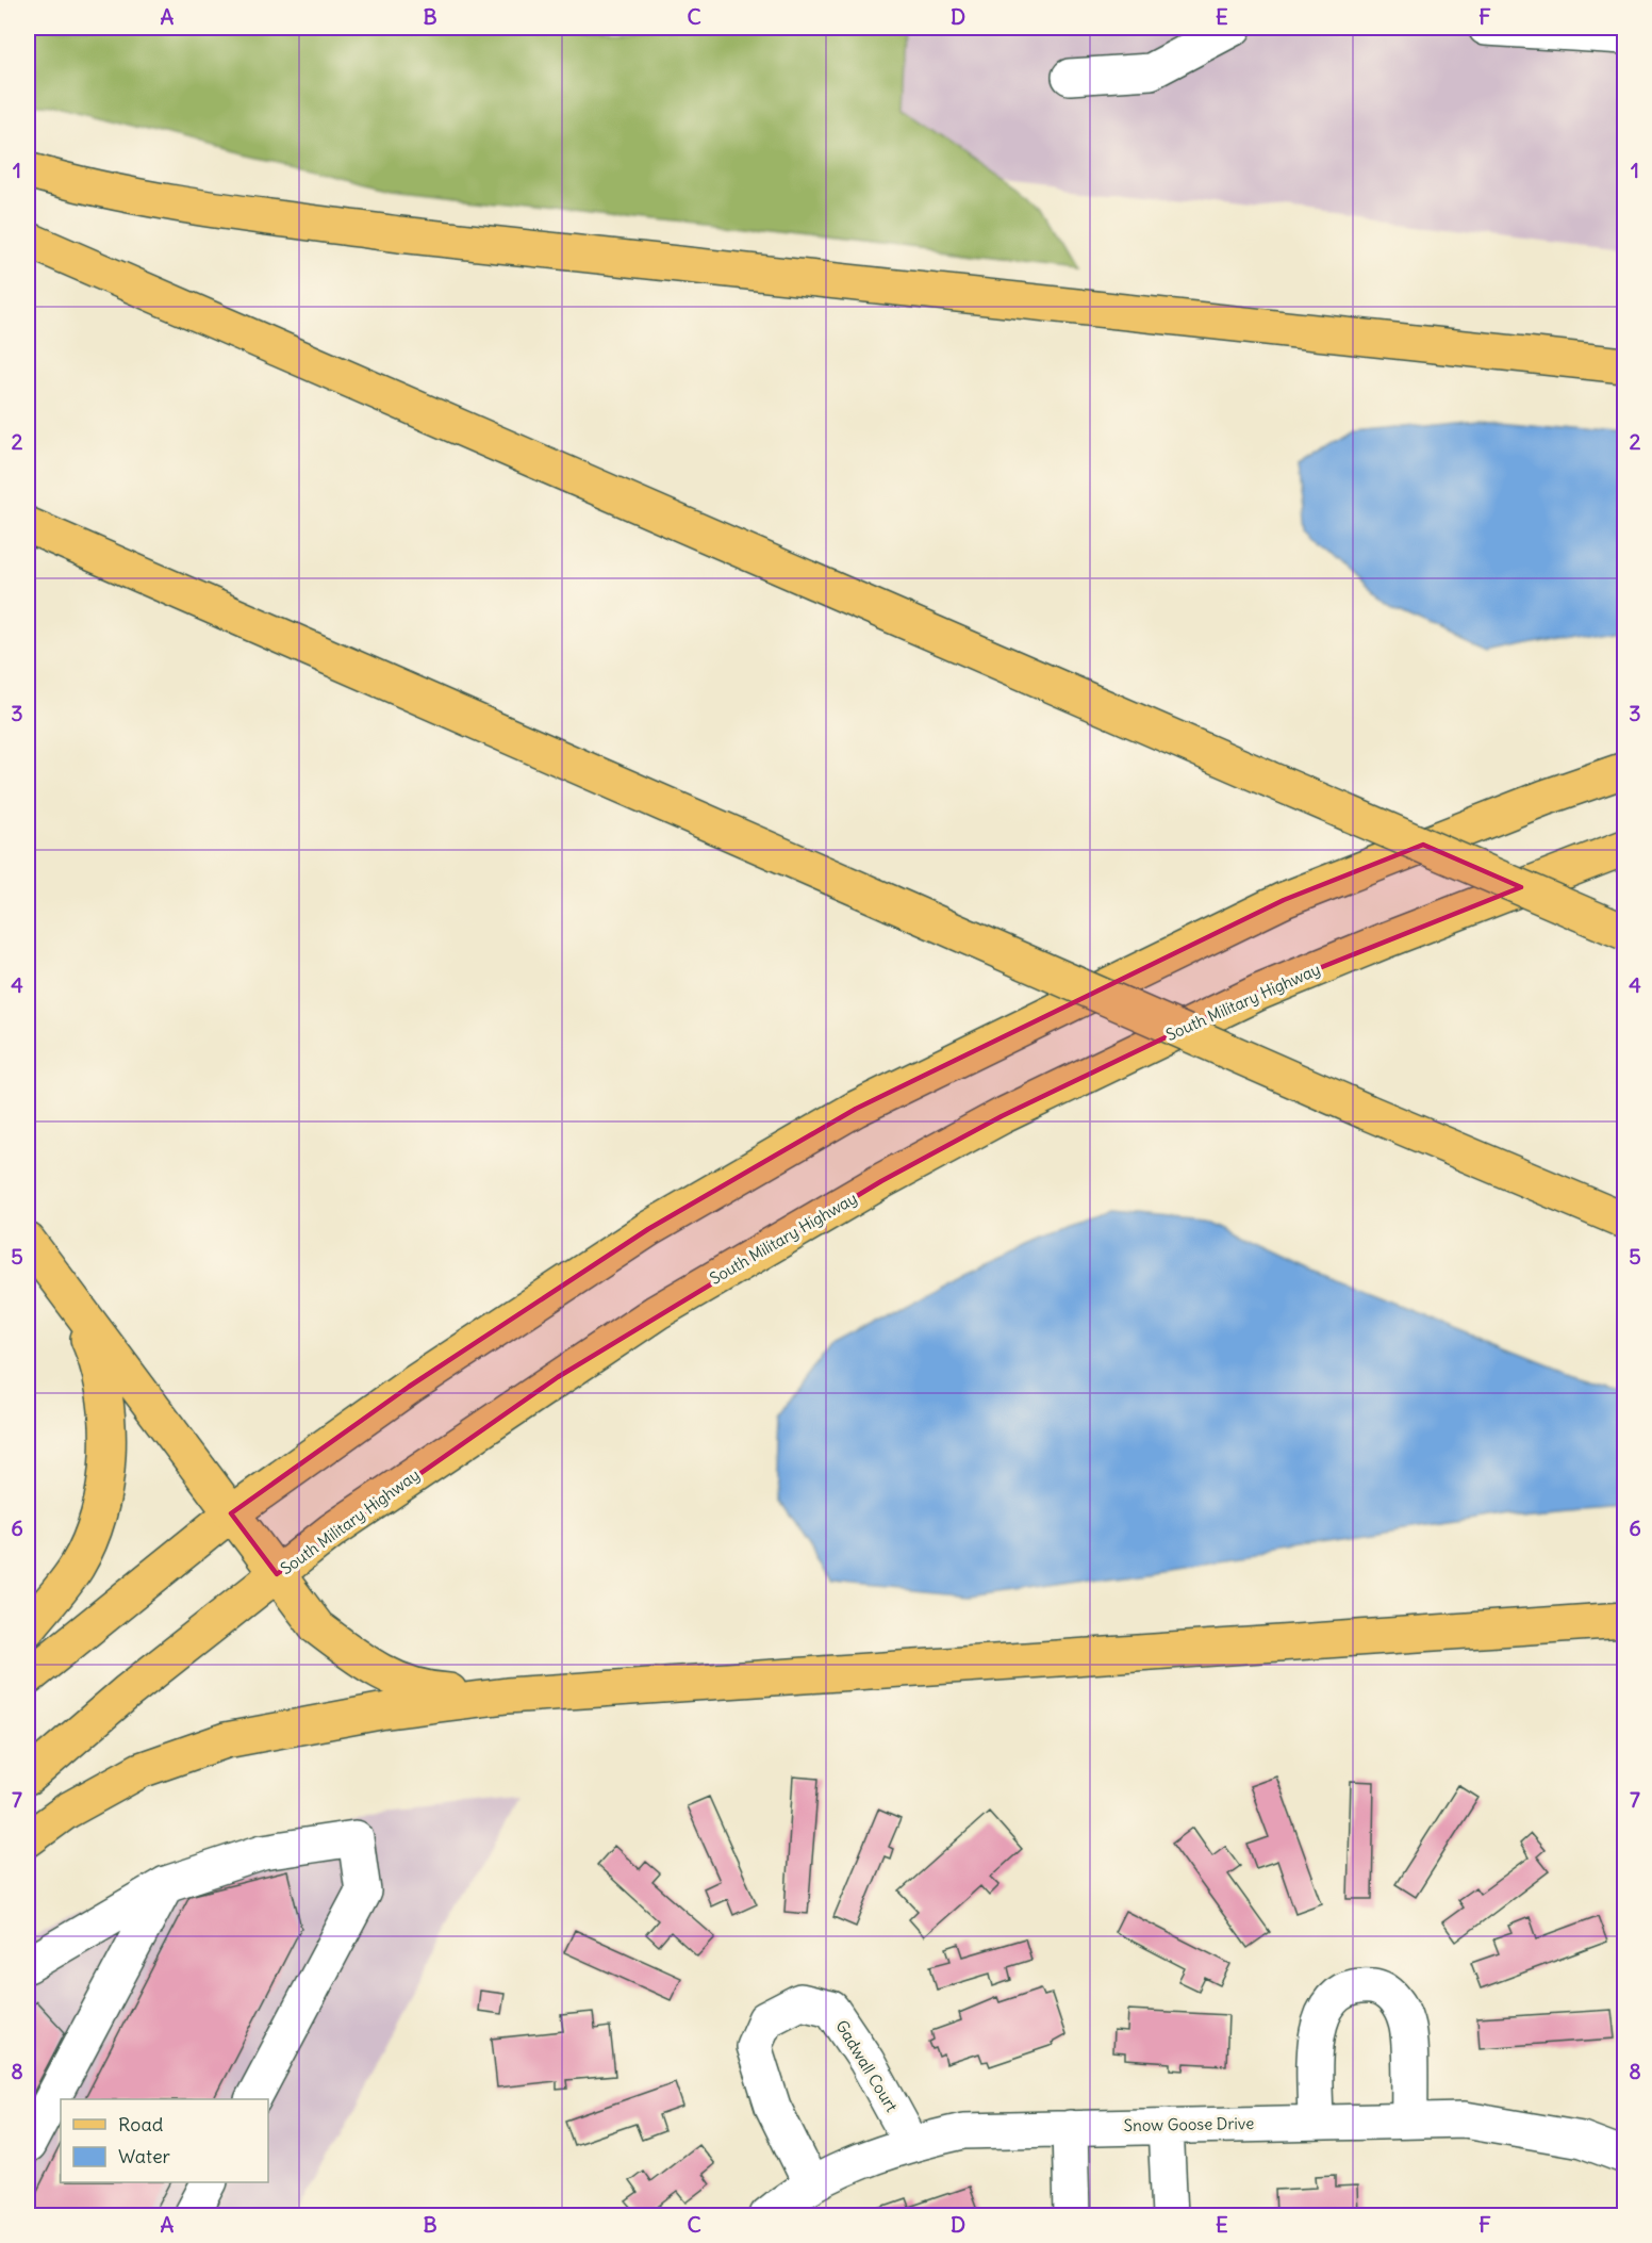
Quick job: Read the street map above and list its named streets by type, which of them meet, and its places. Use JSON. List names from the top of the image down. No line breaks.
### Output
{"streets":{"main road":["South Military Highway"],"street":["Gadwall Court","Snow Goose Drive"]},"crossings":[["Gadwall Court","Snow Goose Drive"]],"legend":["Road","Water"],"grid":{"columns":["A","B","C","D","E","F"],"rows":["1","2","3","4","5","6","7","8"]}}
